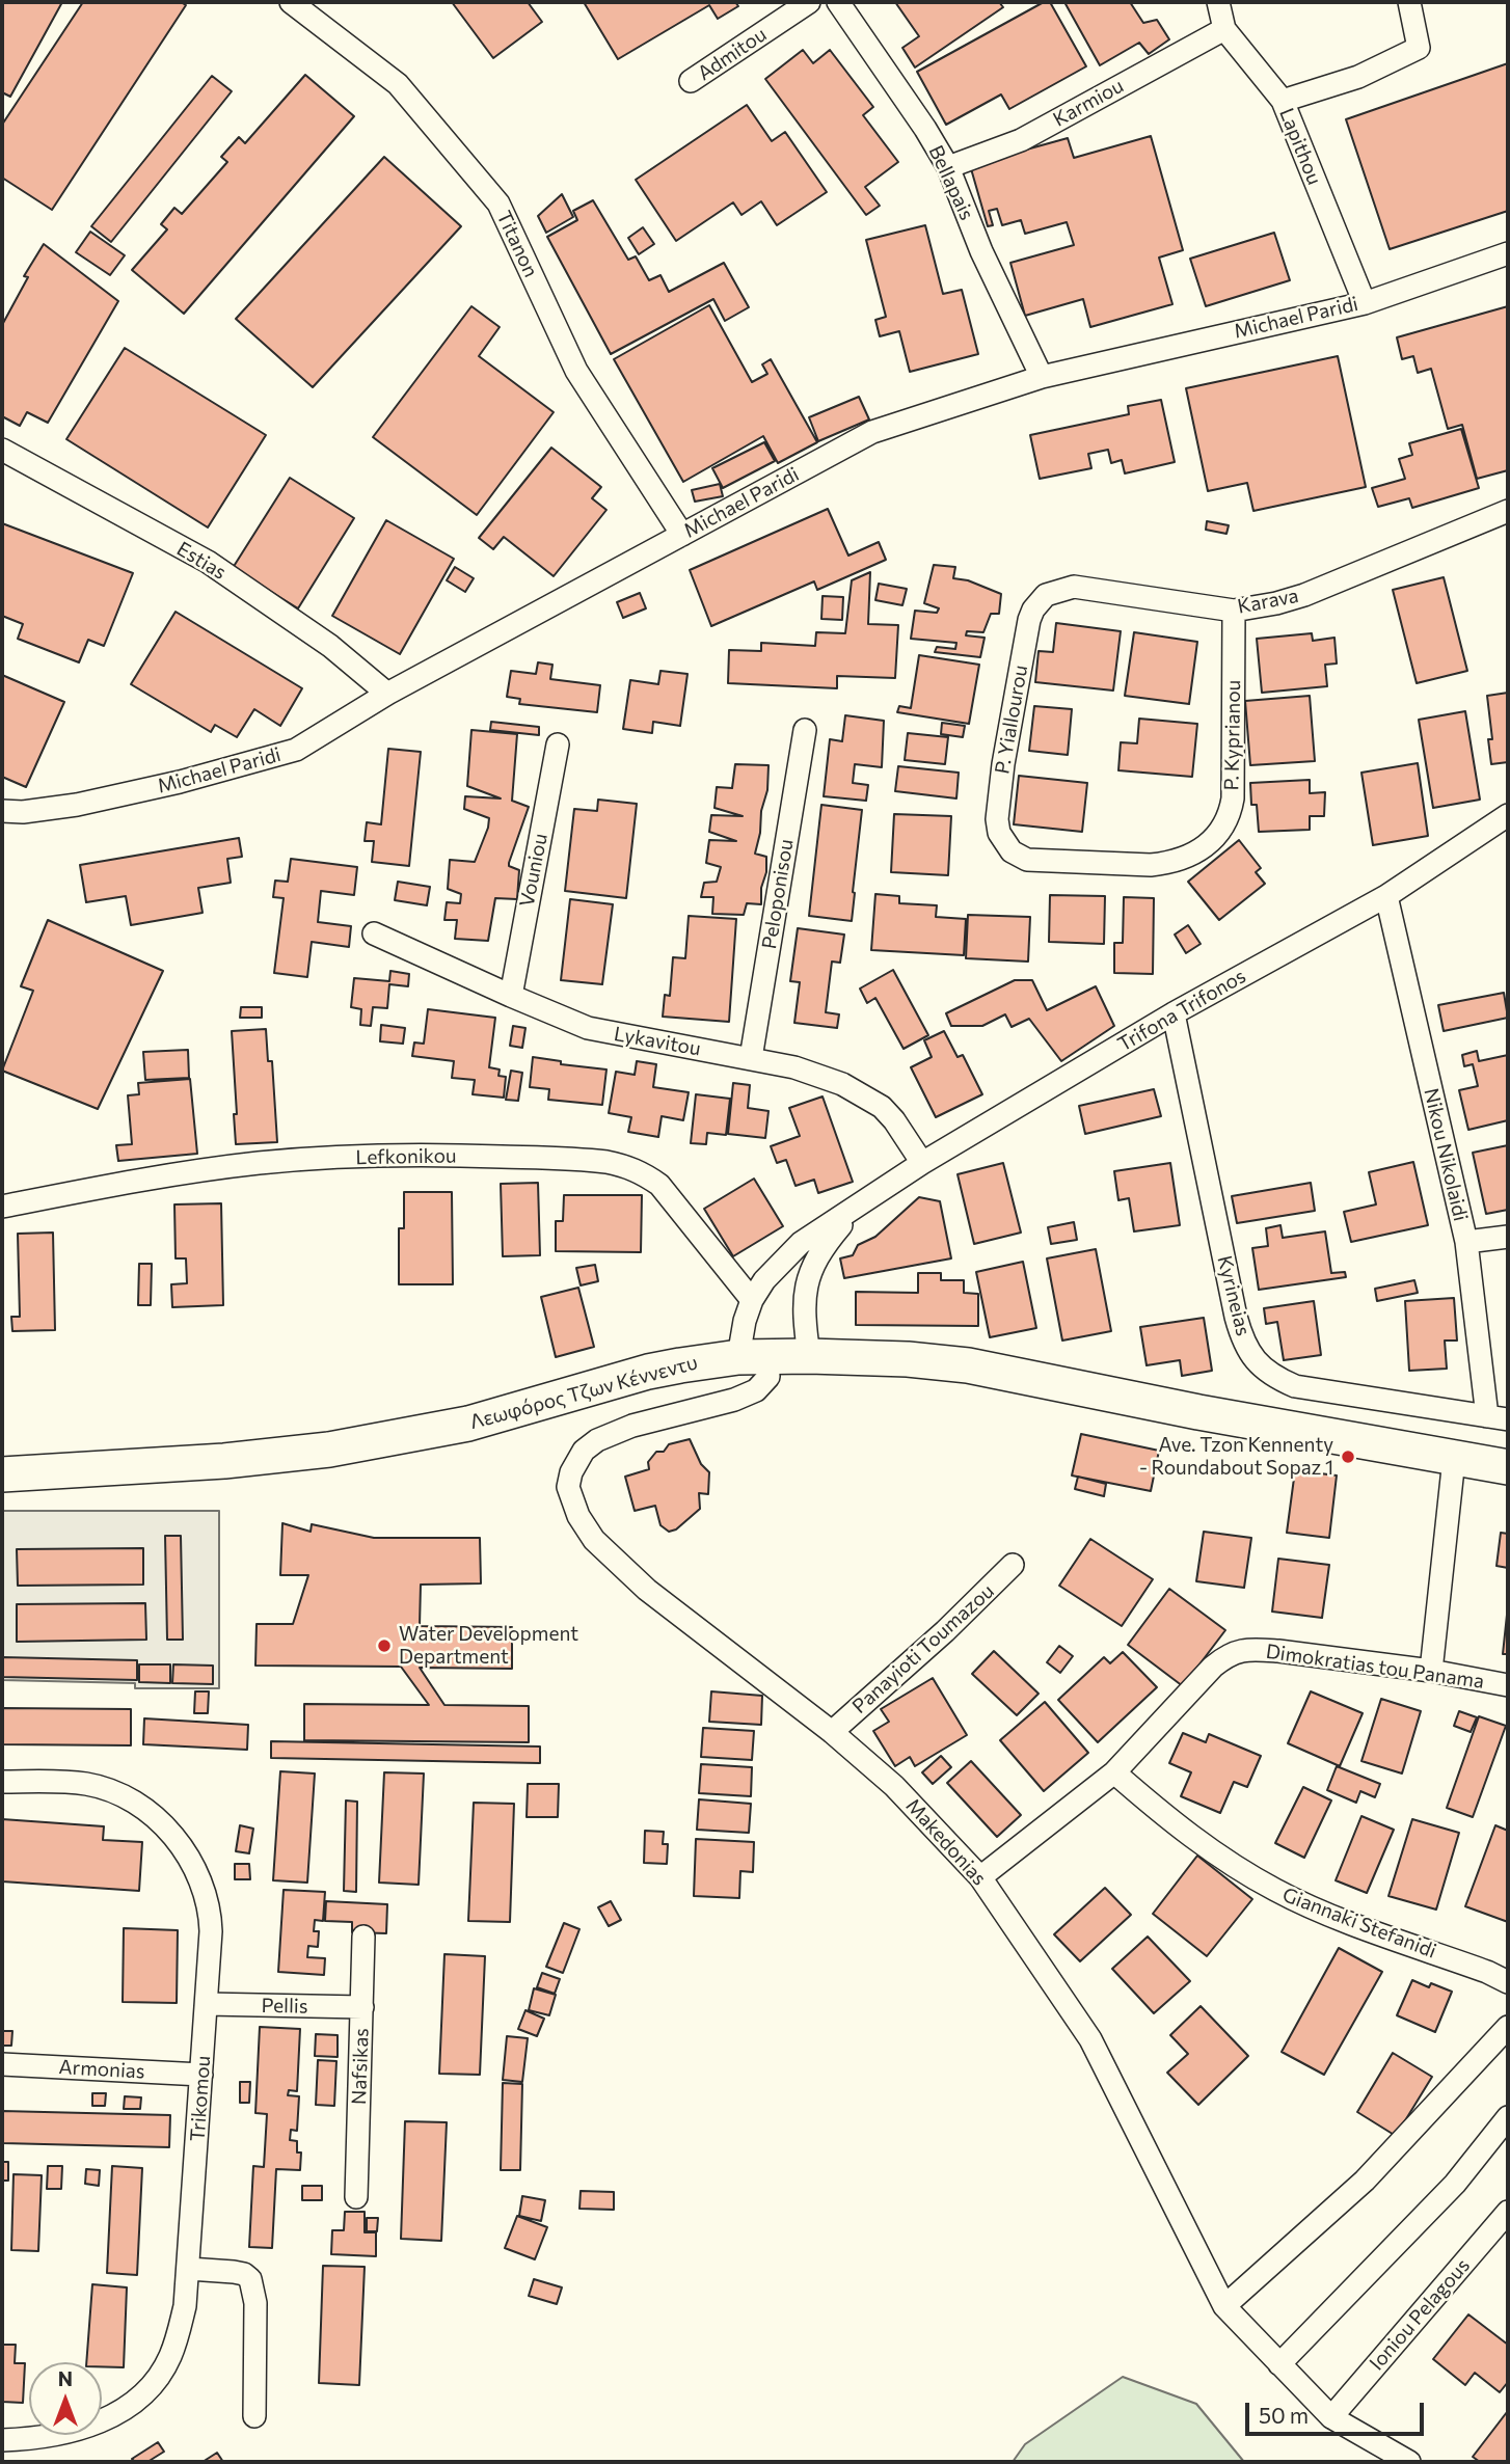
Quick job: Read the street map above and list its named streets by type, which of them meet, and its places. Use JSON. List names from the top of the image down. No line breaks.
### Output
{"streets":{"main road":["Λεωφόρος Τζων Κέννεντυ"],"street":["Admitou","Karmiou","Lapithou","Bellapais","Titanon","Michael Paridi","Estias","Karava","P. Yiallourou","P. Kyprianou","Vouniou","Peloponisou","Trifona Trifonos","Lykavitou","Nikou Nikolaidi","Lefkonikou","Kyrineias","Panayioti Toumazou","Dimokratias tou Panama","Makedonias","Giannaki Stefanidi","Pellis","Nafsikas","Armonias","Trikomou","Ioniou Pelagous"]},"crossings":[["Karmiou","Lapithou"],["Karmiou","Bellapais"],["Lapithou","Michael Paridi"],["Bellapais","Michael Paridi"],["Titanon","Michael Paridi"],["Michael Paridi","Estias"],["Karava","P. Yiallourou"],["Karava","P. Kyprianou"],["P. Yiallourou","P. Kyprianou"],["Vouniou","Lykavitou"],["Peloponisou","Lykavitou"],["Trifona Trifonos","Lykavitou"],["Trifona Trifonos","Nikou Nikolaidi"],["Trifona Trifonos","Lefkonikou"],["Trifona Trifonos","Kyrineias"],["Trifona Trifonos","Λεωφόρος Τζων Κέννεντυ"],["Trifona Trifonos","Makedonias"],["Nikou Nikolaidi","Kyrineias"],["Λεωφόρος Τζων Κέννεντυ","Makedonias"],["Panayioti Toumazou","Makedonias"],["Dimokratias tou Panama","Makedonias"],["Dimokratias tou Panama","Giannaki Stefanidi"],["Makedonias","Ioniou Pelagous"],["Pellis","Nafsikas"],["Pellis","Trikomou"],["Armonias","Trikomou"]],"places":["Ave. Tzon Kennenty - Roundabout Sopaz 1","Water Development Department"],"scale_bar":"50 m","north":"top"}
